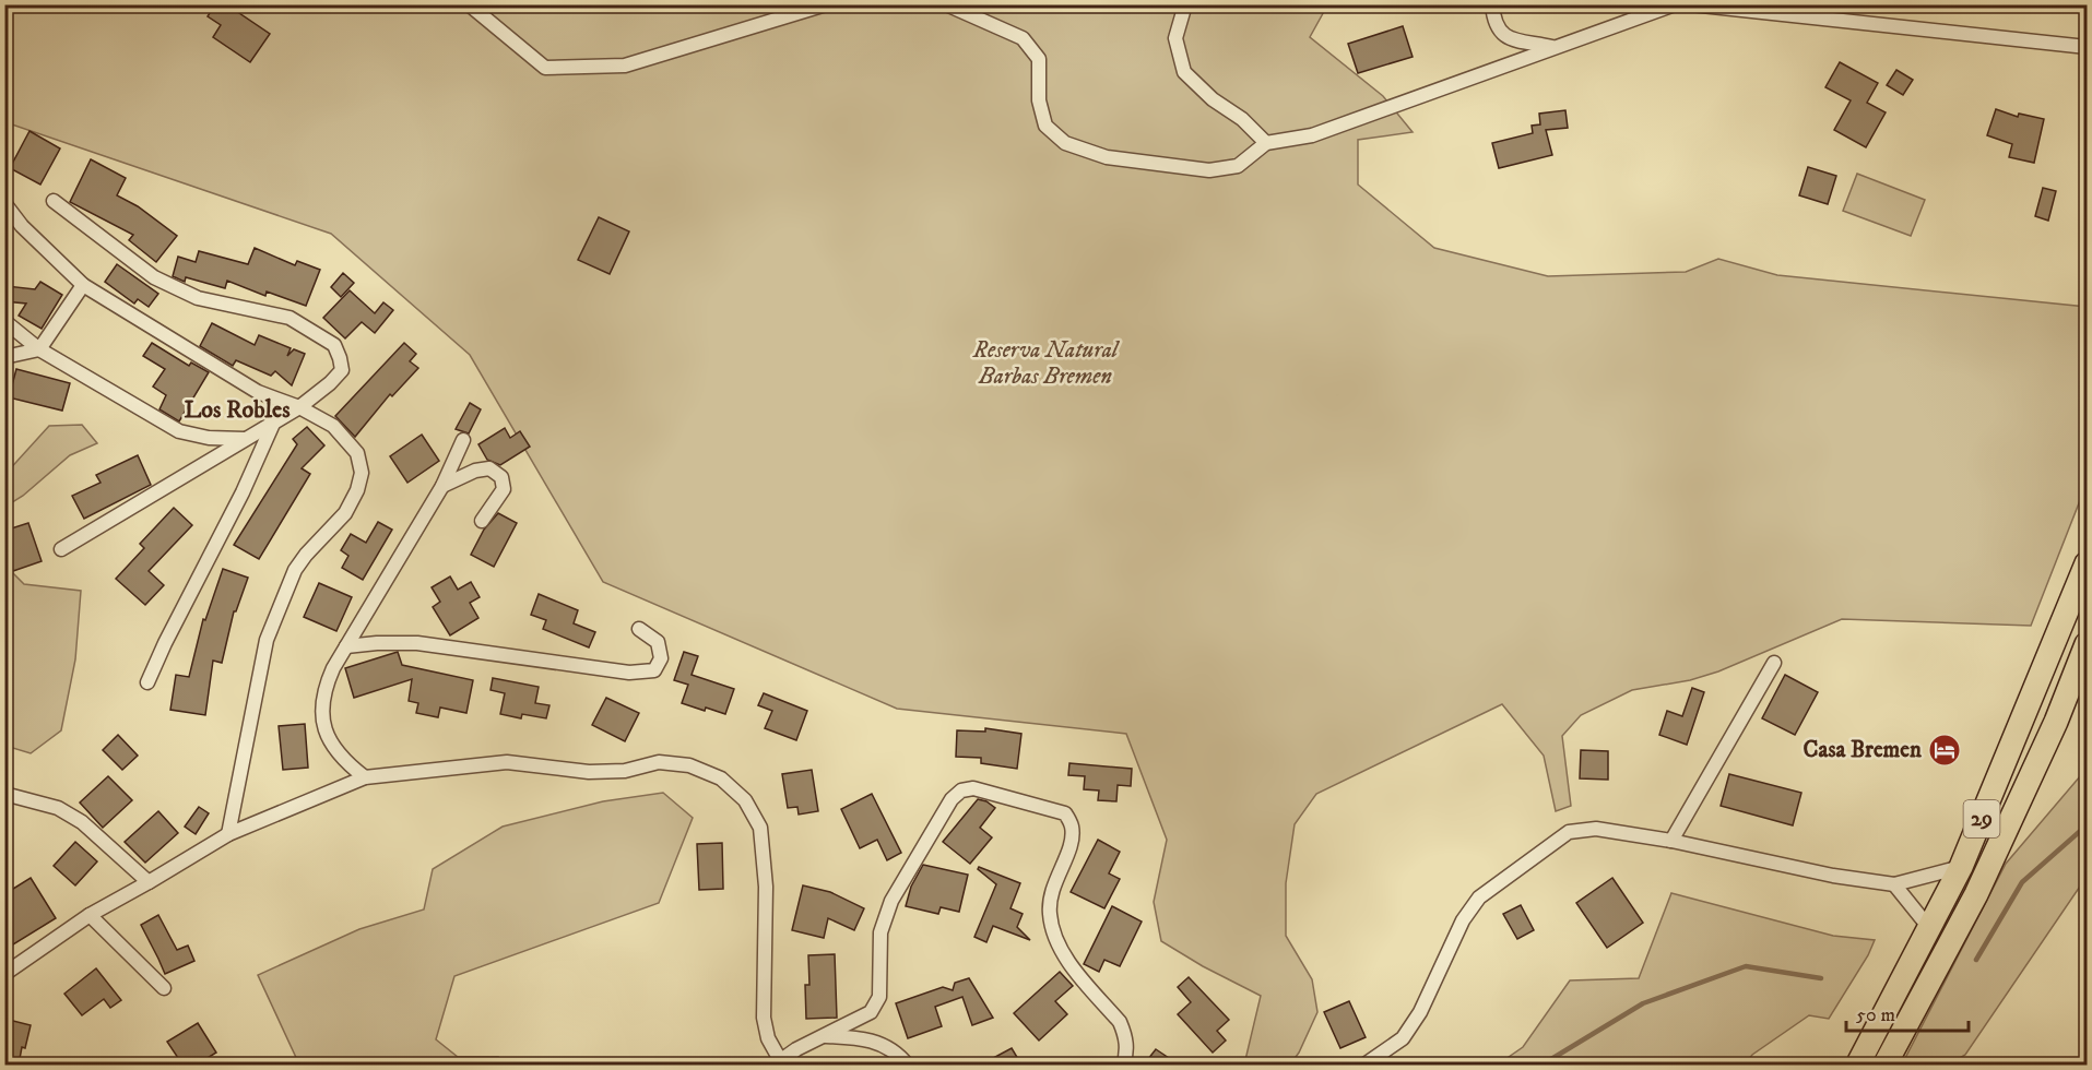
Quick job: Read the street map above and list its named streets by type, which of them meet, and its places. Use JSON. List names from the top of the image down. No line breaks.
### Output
{"streets":{"highway":["29"]},"districts":["Los Robles"],"parks":["Reserva Natural Barbas Bremen"],"places":{"hotel":["Casa Bremen"]},"scale_bar":"50 m"}
